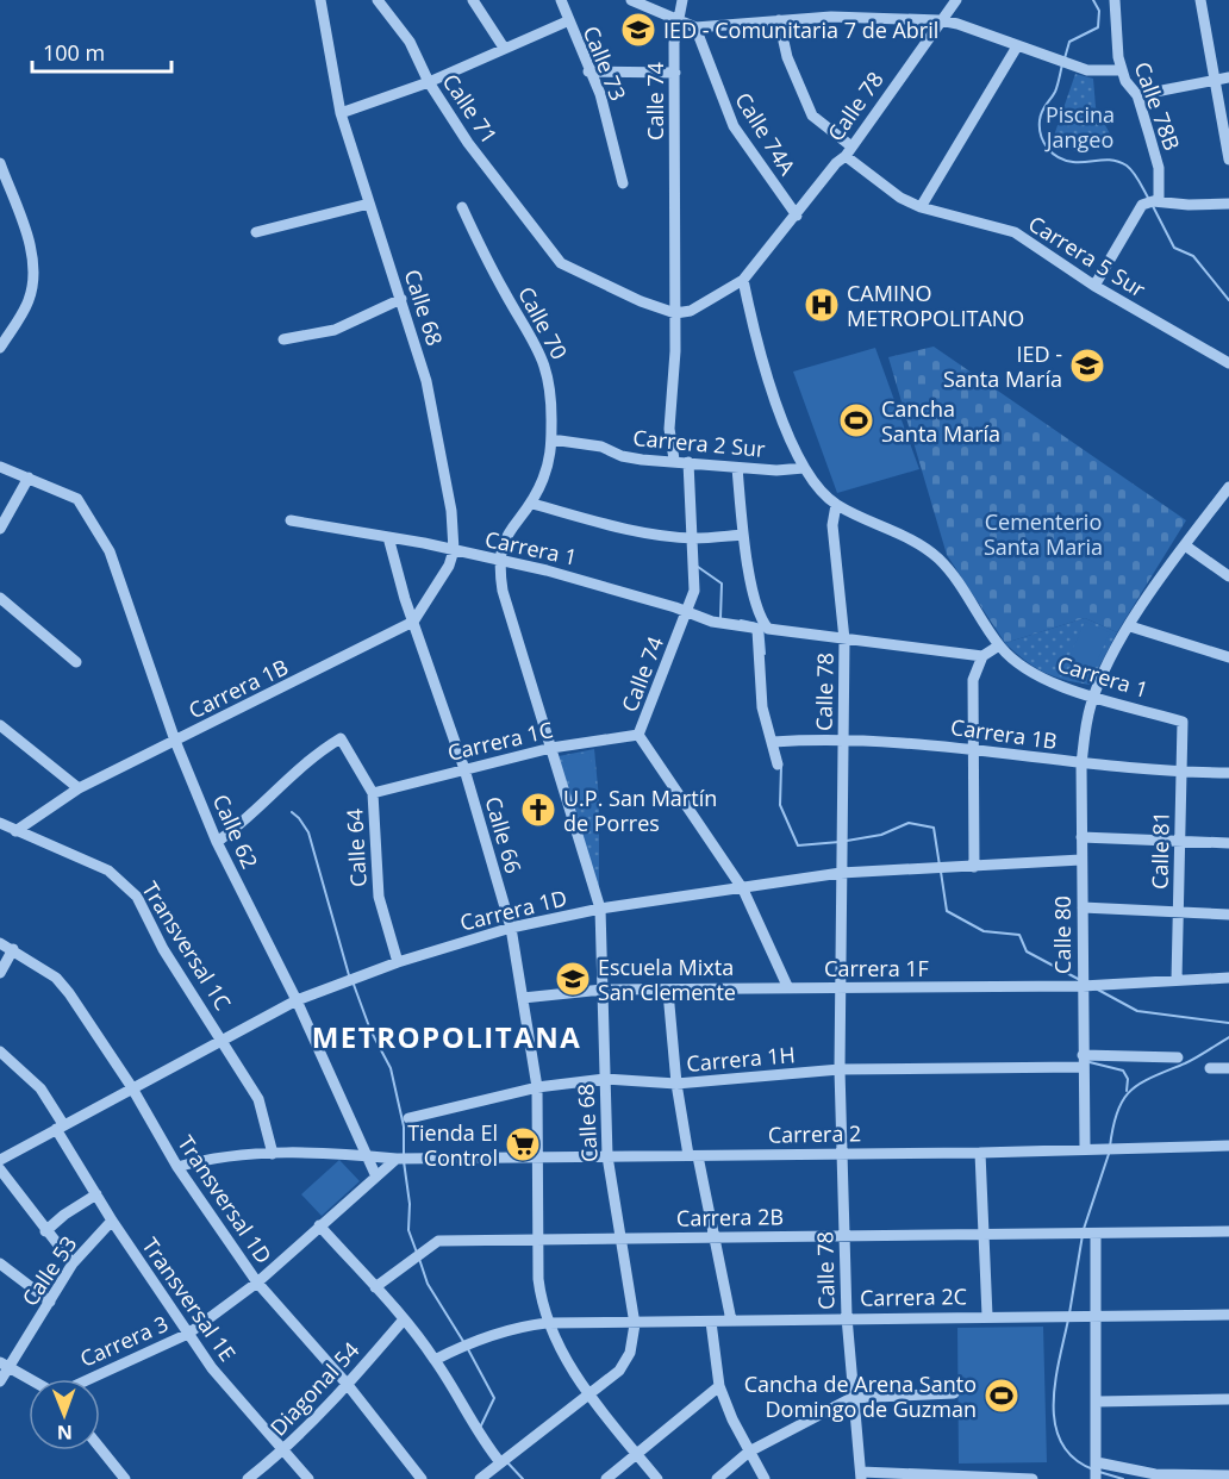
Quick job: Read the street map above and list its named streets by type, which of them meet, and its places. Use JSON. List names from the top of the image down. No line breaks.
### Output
{"streets":{"street":["Calle 73","Calle 74","Calle 78","Calle 78B","Calle 71","Calle 74A","Carrera 5 Sur","Calle 68","Calle 70","Carrera 2 Sur","Carrera 1","Carrera 1B","Carrera 1C","Calle 62","Calle 66","Calle 64","Calle 81","Carrera 1D","Calle 80","Transversal 1C","Carrera 1F","Carrera 1H","Carrera 2","Transversal 1D","Carrera 2B","Calle 53","Carrera 2C","Transversal 1E","Carrera 3","Diagonal 54"]},"crossings":[["Calle 74","Calle 71"],["Calle 74","Carrera 2 Sur"],["Calle 74","Carrera 1"],["Calle 74","Carrera 1C"],["Calle 74","Carrera 1D"],["Calle 74","Carrera 1F"],["Calle 78","Calle 74A"],["Calle 78","Carrera 5 Sur"],["Calle 78","Carrera 1"],["Calle 78","Carrera 1B"],["Calle 78","Carrera 1D"],["Calle 78","Carrera 1F"],["Calle 78","Carrera 1H"],["Calle 78","Carrera 2"],["Calle 78","Carrera 2B"],["Calle 78","Carrera 2C"],["Calle 68","Carrera 1"],["Calle 68","Carrera 1B"],["Calle 68","Carrera 1C"],["Calle 68","Calle 66"],["Calle 68","Carrera 1D"],["Calle 68","Carrera 1F"],["Calle 68","Carrera 1H"],["Calle 68","Carrera 2"],["Calle 68","Carrera 2B"],["Calle 68","Carrera 2C"],["Calle 70","Carrera 2 Sur"],["Carrera 1","Calle 66"],["Carrera 1","Calle 81"],["Carrera 1","Calle 80"],["Carrera 1B","Calle 62"],["Carrera 1B","Calle 66"],["Carrera 1B","Calle 81"],["Carrera 1B","Calle 80"],["Carrera 1B","Transversal 1C"],["Carrera 1C","Calle 66"],["Carrera 1C","Calle 64"],["Calle 62","Calle 64"],["Calle 62","Carrera 1D"],["Calle 62","Carrera 2"],["Calle 62","Carrera 3"],["Calle 66","Carrera 1D"],["Calle 66","Carrera 1F"],["Calle 66","Carrera 1H"],["Calle 66","Carrera 2"],["Calle 66","Carrera 2B"],["Calle 66","Carrera 2C"],["Calle 64","Carrera 1D"],["Calle 81","Carrera 1F"],["Carrera 1D","Calle 80"],["Carrera 1D","Transversal 1C"],["Carrera 1D","Transversal 1D"],["Carrera 1D","Transversal 1E"],["Calle 80","Carrera 1F"],["Calle 80","Carrera 1H"],["Calle 80","Carrera 2"],["Transversal 1C","Carrera 2"],["Carrera 2","Transversal 1D"],["Carrera 2","Carrera 3"],["Transversal 1D","Carrera 3"],["Transversal 1D","Diagonal 54"],["Calle 53","Transversal 1E"],["Transversal 1E","Carrera 3"],["Transversal 1E","Diagonal 54"]],"districts":["METROPOLITANA"],"parks":["Piscina Jangeo","Cementerio Santa Maria"],"places":{"school or university":["IED - Comunitaria 7 de Abril","IED - Santa María","Escuela Mixta San Clemente"],"hospital":["CAMINO METROPOLITANO"],"sports":["Cancha Santa María","Cancha de Arena Santo Domingo de Guzman"],"church":["U.P. San Martín de Porres"],"supermarket":["Tienda El Control"]},"scale_bar":"100 m","north":"bottom"}
